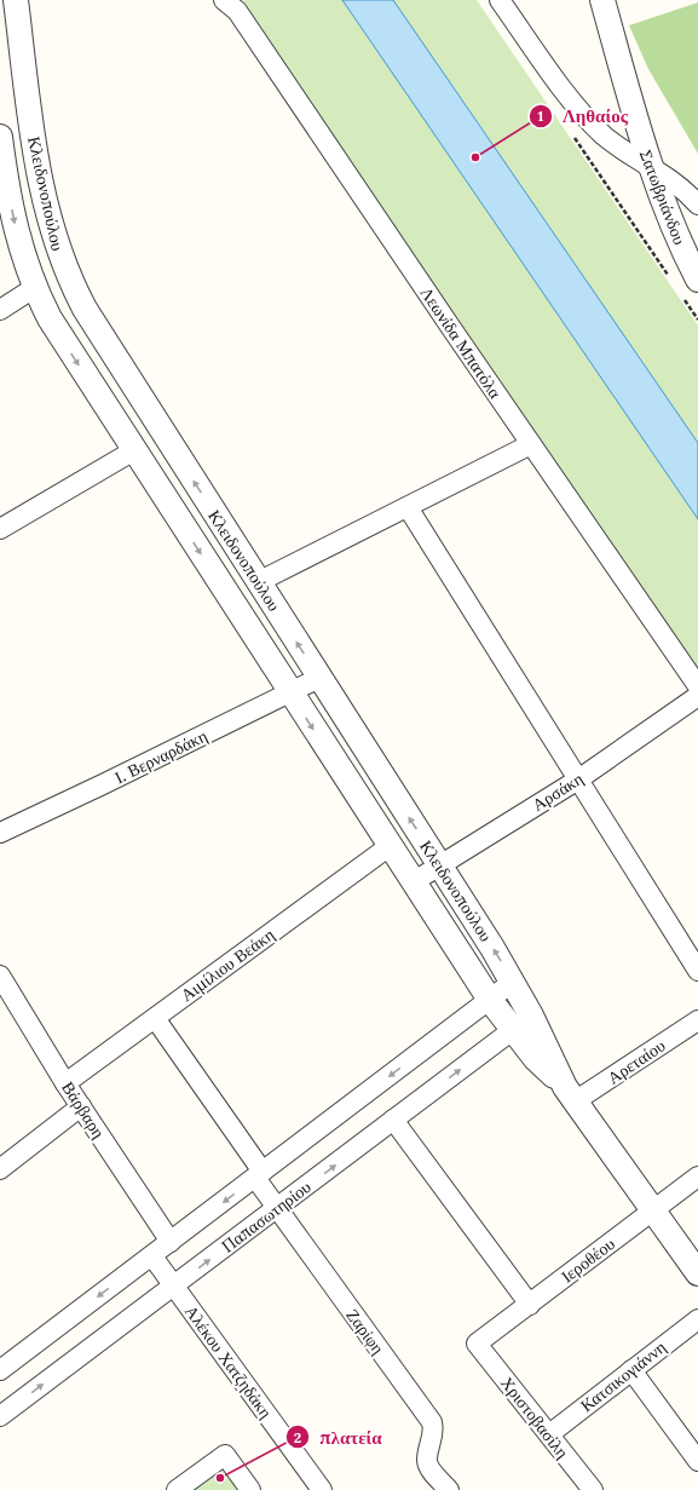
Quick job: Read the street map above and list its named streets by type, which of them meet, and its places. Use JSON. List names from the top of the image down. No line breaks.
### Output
{"streets":{"street":["Κλειδονοπούλου","Σατωβριάνδου","Λεωνίδα Μπατόλα","Ι. Βερναρδάκη","Αρσάκη","Αιμίλιου Βεάκη","Αρεταίου","Βάρβαρη","Παπασωτηρίου","Ιεροθέου","Ζαρίφη","Αλέκου Χατζηδάκη","Κατσικογιάννη","Χριστοβασίλη"]},"crossings":[["Κλειδονοπούλου","Ι. Βερναρδάκη"],["Κλειδονοπούλου","Αρσάκη"],["Κλειδονοπούλου","Αιμίλιου Βεάκη"],["Κλειδονοπούλου","Αρεταίου"],["Κλειδονοπούλου","Παπασωτηρίου"],["Κλειδονοπούλου","Ιεροθέου"],["Αιμίλιου Βεάκη","Βάρβαρη"],["Αιμίλιου Βεάκη","Ζαρίφη"],["Παπασωτηρίου","Ζαρίφη"],["Παπασωτηρίου","Αλέκου Χατζηδάκη"],["Ιεροθέου","Χριστοβασίλη"],["Κατσικογιάννη","Χριστοβασίλη"]],"places":["Ληθαίος","πλατεία"]}
